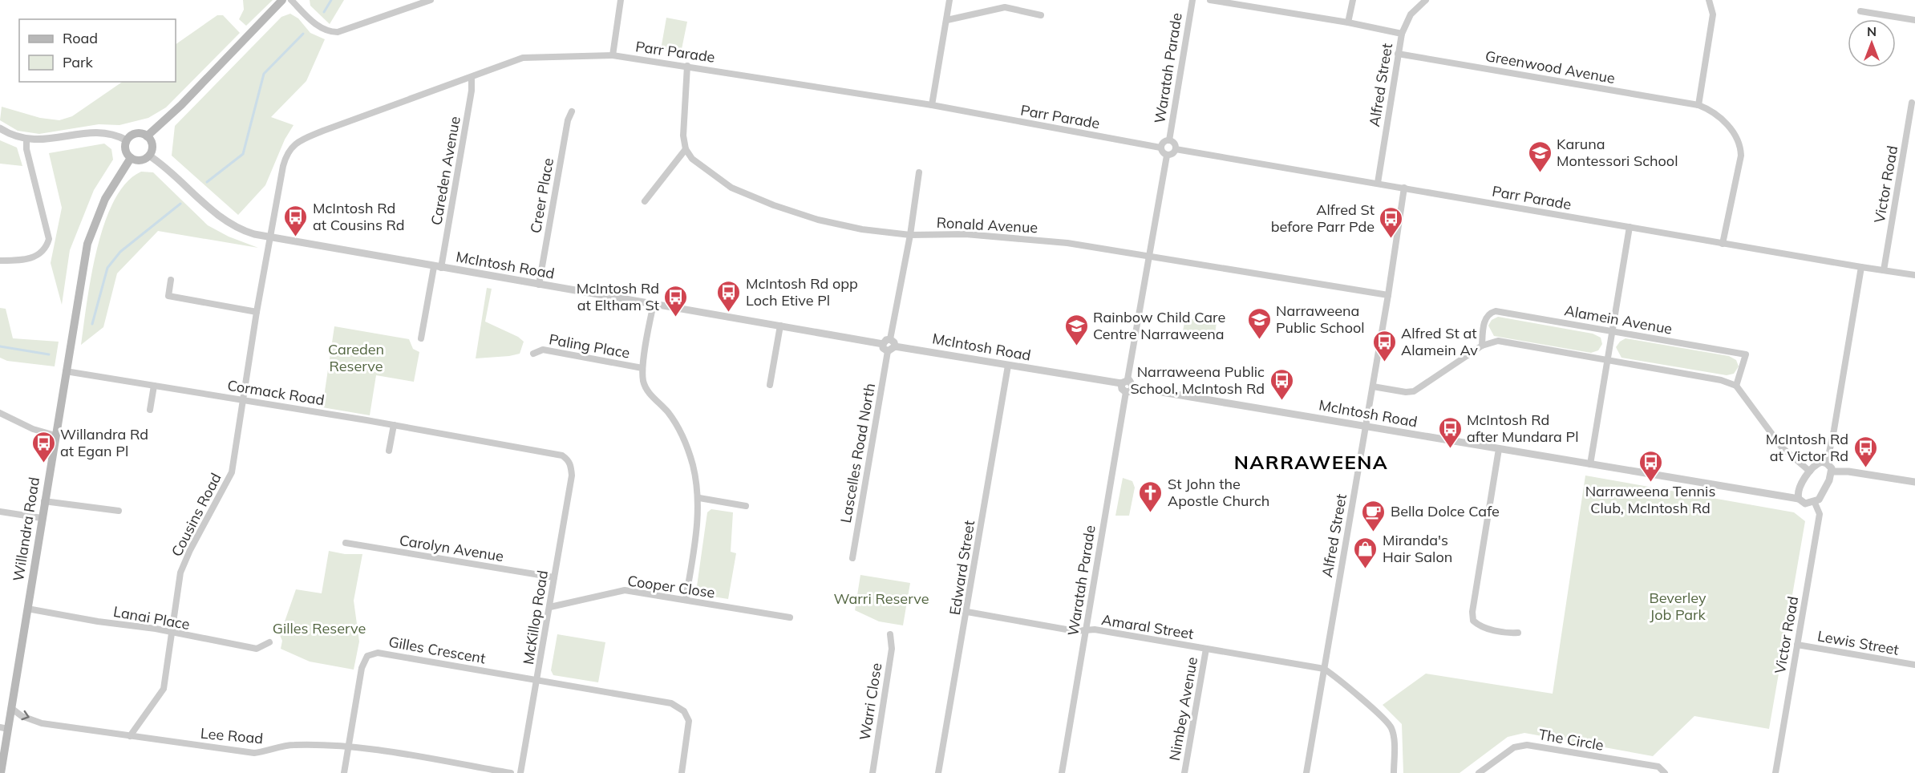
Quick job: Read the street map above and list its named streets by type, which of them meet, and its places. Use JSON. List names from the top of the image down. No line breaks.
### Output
{"streets":{"main road":["Willandra Road"],"street":["Parr Parade","Greenwood Avenue","Waratah Parade","Alfred Street","Careden Avenue","Victor Road","Creer Place","Ronald Avenue","McIntosh Road","Alamein Avenue","Paling Place","Cormack Road","Lascelles Road North","Cousins Road","Carolyn Avenue","Edward Street","Cooper Close","McKillop Road","Lanai Place","Amaral Street","Lewis Street","Gilles Crescent","Warri Close","Nimbey Avenue","Lee Road","The Circle"]},"crossings":[["Parr Parade","Waratah Parade"],["Parr Parade","Alfred Street"],["Parr Parade","Careden Avenue"],["Parr Parade","Victor Road"],["Parr Parade","McIntosh Road"],["Parr Parade","Cousins Road"],["Greenwood Avenue","Alfred Street"],["Waratah Parade","McIntosh Road"],["Waratah Parade","Amaral Street"],["Alfred Street","Ronald Avenue"],["Alfred Street","McIntosh Road"],["Alfred Street","Amaral Street"],["Careden Avenue","McIntosh Road"],["Victor Road","McIntosh Road"],["Victor Road","Lewis Street"],["Creer Place","McIntosh Road"],["McIntosh Road","Lascelles Road North"],["McIntosh Road","Cousins Road"],["McIntosh Road","Willandra Road"],["McIntosh Road","Edward Street"],["Cormack Road","Cousins Road"],["Cormack Road","Willandra Road"],["Cormack Road","McKillop Road"],["Cousins Road","Lanai Place"],["Cousins Road","Lee Road"],["Willandra Road","Lanai Place"],["Willandra Road","Lee Road"],["Carolyn Avenue","McKillop Road"],["Edward Street","Amaral Street"],["Cooper Close","McKillop Road"],["McKillop Road","Gilles Crescent"],["Amaral Street","Nimbey Avenue"],["Gilles Crescent","Lee Road"]],"districts":["NARRAWEENA"],"parks":["Careden Reserve","Beverley Job Park","Warri Reserve","Gilles Reserve"],"places":{"school or university":["Karuna Montessori School","Narraweena Public School","Rainbow Child Care Centre Narraweena"],"bus stop":["McIntosh Rd at Cousins Rd","Alfred St before Parr Pde","McIntosh Rd opp Loch Etive Pl","McIntosh Rd at Eltham St","Alfred St at Alamein Av","Narraweena Public School, McIntosh Rd","McIntosh Rd after Mundara Pl","Willandra Rd at Egan Pl","McIntosh Rd at Victor Rd","Narraweena Tennis Club, McIntosh Rd"],"church":["St John the Apostle Church"],"cafe":["Bella Dolce Cafe"],"shop":["Miranda's Hair Salon"]},"legend":["Road","Park"],"north":"top"}
